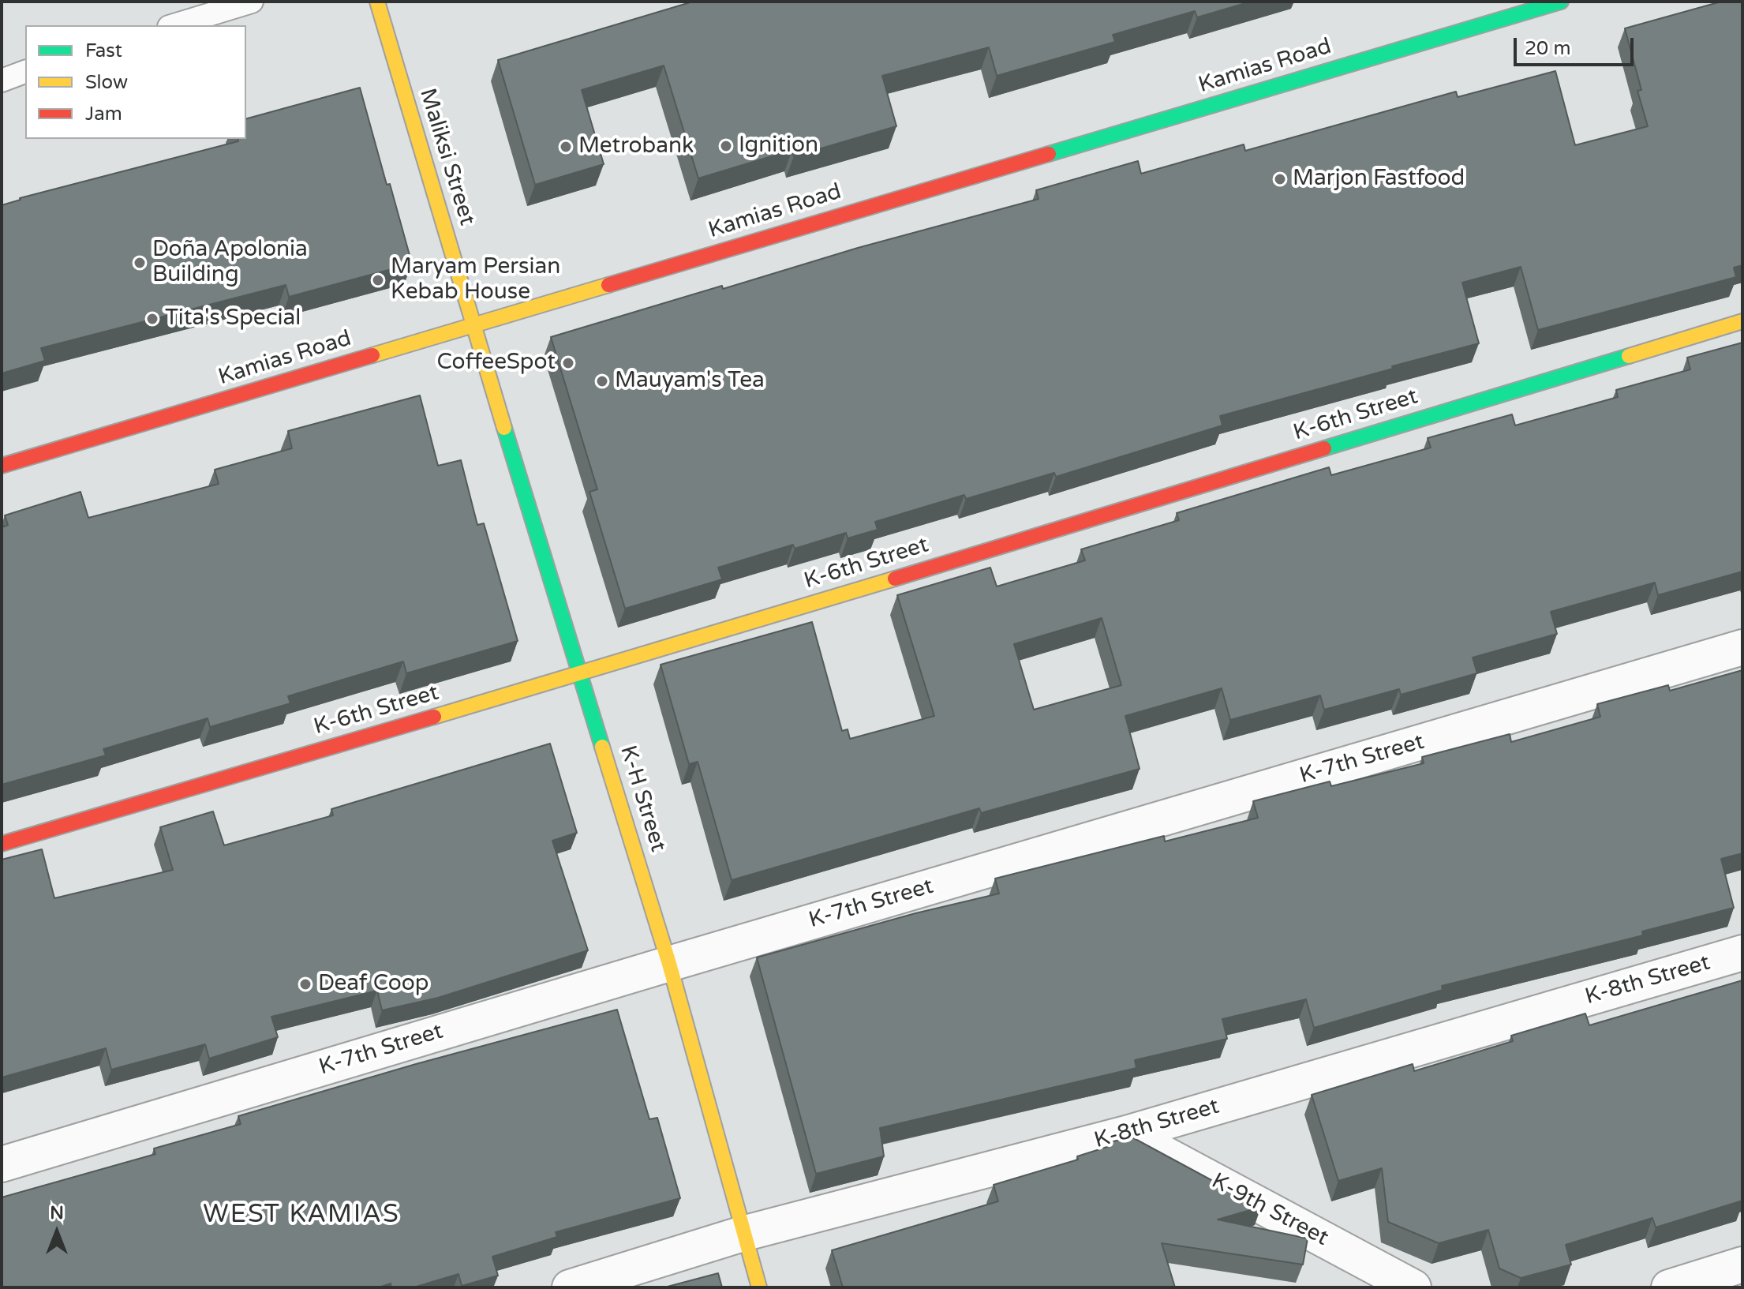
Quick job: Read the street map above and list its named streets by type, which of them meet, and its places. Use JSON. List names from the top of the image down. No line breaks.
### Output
{"streets":{"street":["Kamias Road","Maliksi Street","K-6th Street","K-7th Street","K-H Street","K-8th Street","K-9th Street"]},"crossings":[["Kamias Road","Maliksi Street"],["Kamias Road","K-H Street"],["Maliksi Street","K-H Street"],["K-6th Street","K-H Street"],["K-7th Street","K-H Street"],["K-H Street","K-8th Street"],["K-8th Street","K-9th Street"]],"districts":["WEST KAMIAS"],"places":["Ignition","Metrobank","Marjon Fastfood","Doña Apolonia Building","Maryam Persian Kebab House","Tita's Special","CoffeeSpot","Mauyam's Tea","Deaf Coop"],"legend":["Fast","Slow","Jam"],"scale_bar":"20 m","north":"top"}
